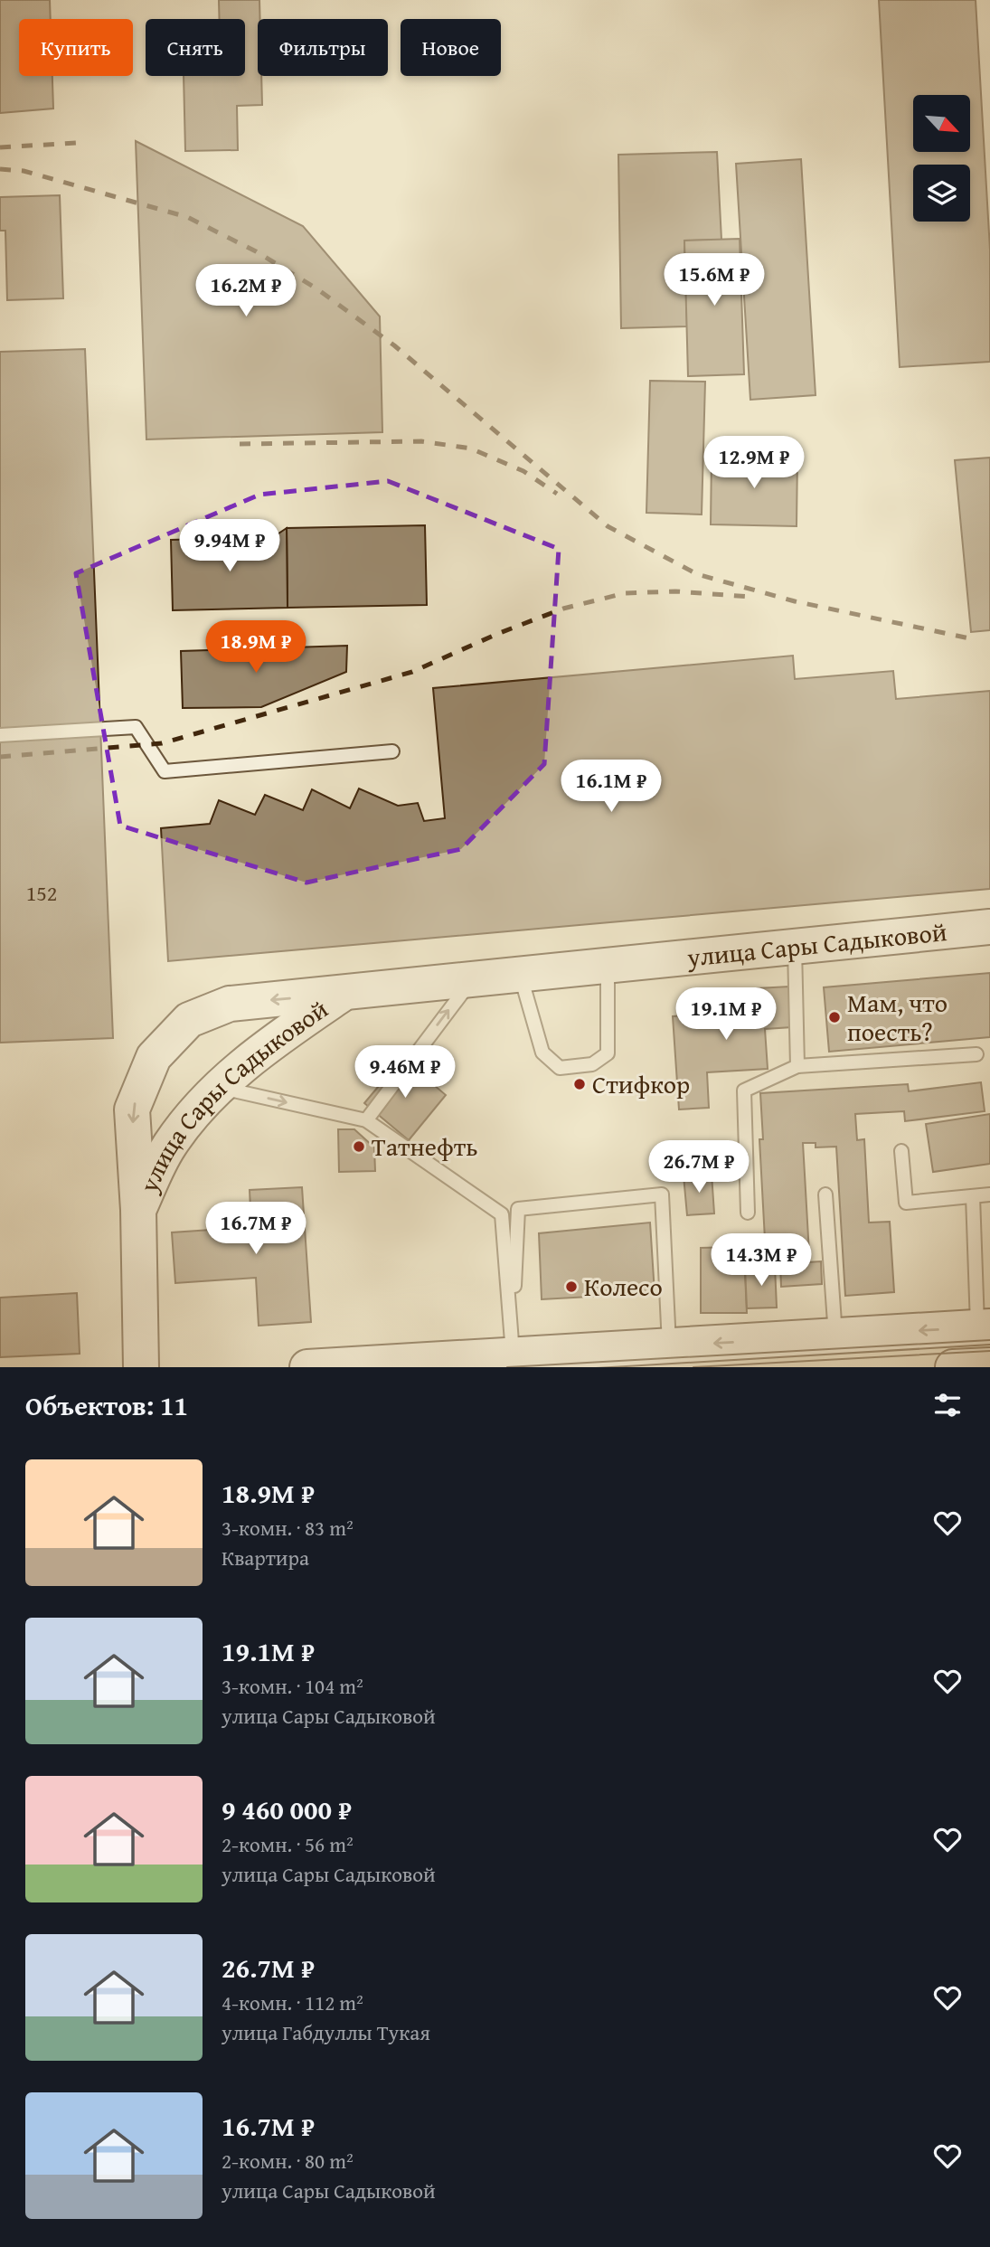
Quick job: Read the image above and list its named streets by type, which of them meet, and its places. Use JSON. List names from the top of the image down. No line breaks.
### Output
{"streets":{"street":["улица Сары Садыковой"]},"places":["Мам, что поесть?","Стифкор","Татнефть","Колесо"],"house_numbers":["152"],"north":"bottom right","page":{"chip":["Купить","Снять","Фильтры","Новое"],"price":["15.6M ₽","16.2M ₽","12.9M ₽","9.94M ₽","18.9M ₽","16.1M ₽","19.1M ₽","9.46M ₽","26.7M ₽","16.7M ₽","14.3M ₽"],"heading":"Объектов: 11","list":[{"name":"18.9M ₽","note":"3-комн. · 83 m² · Квартира"},{"name":"19.1M ₽","note":"3-комн. · 104 m² · улица Сары Садыковой"},{"name":"9 460 000 ₽","note":"2-комн. · 56 m² · улица Сары Садыковой"},{"name":"26.7M ₽","note":"4-комн. · 112 m² · улица Габдуллы Тукая"},{"name":"16.7M ₽","note":"2-комн. · 80 m² · улица Сары Садыковой"}]}}
